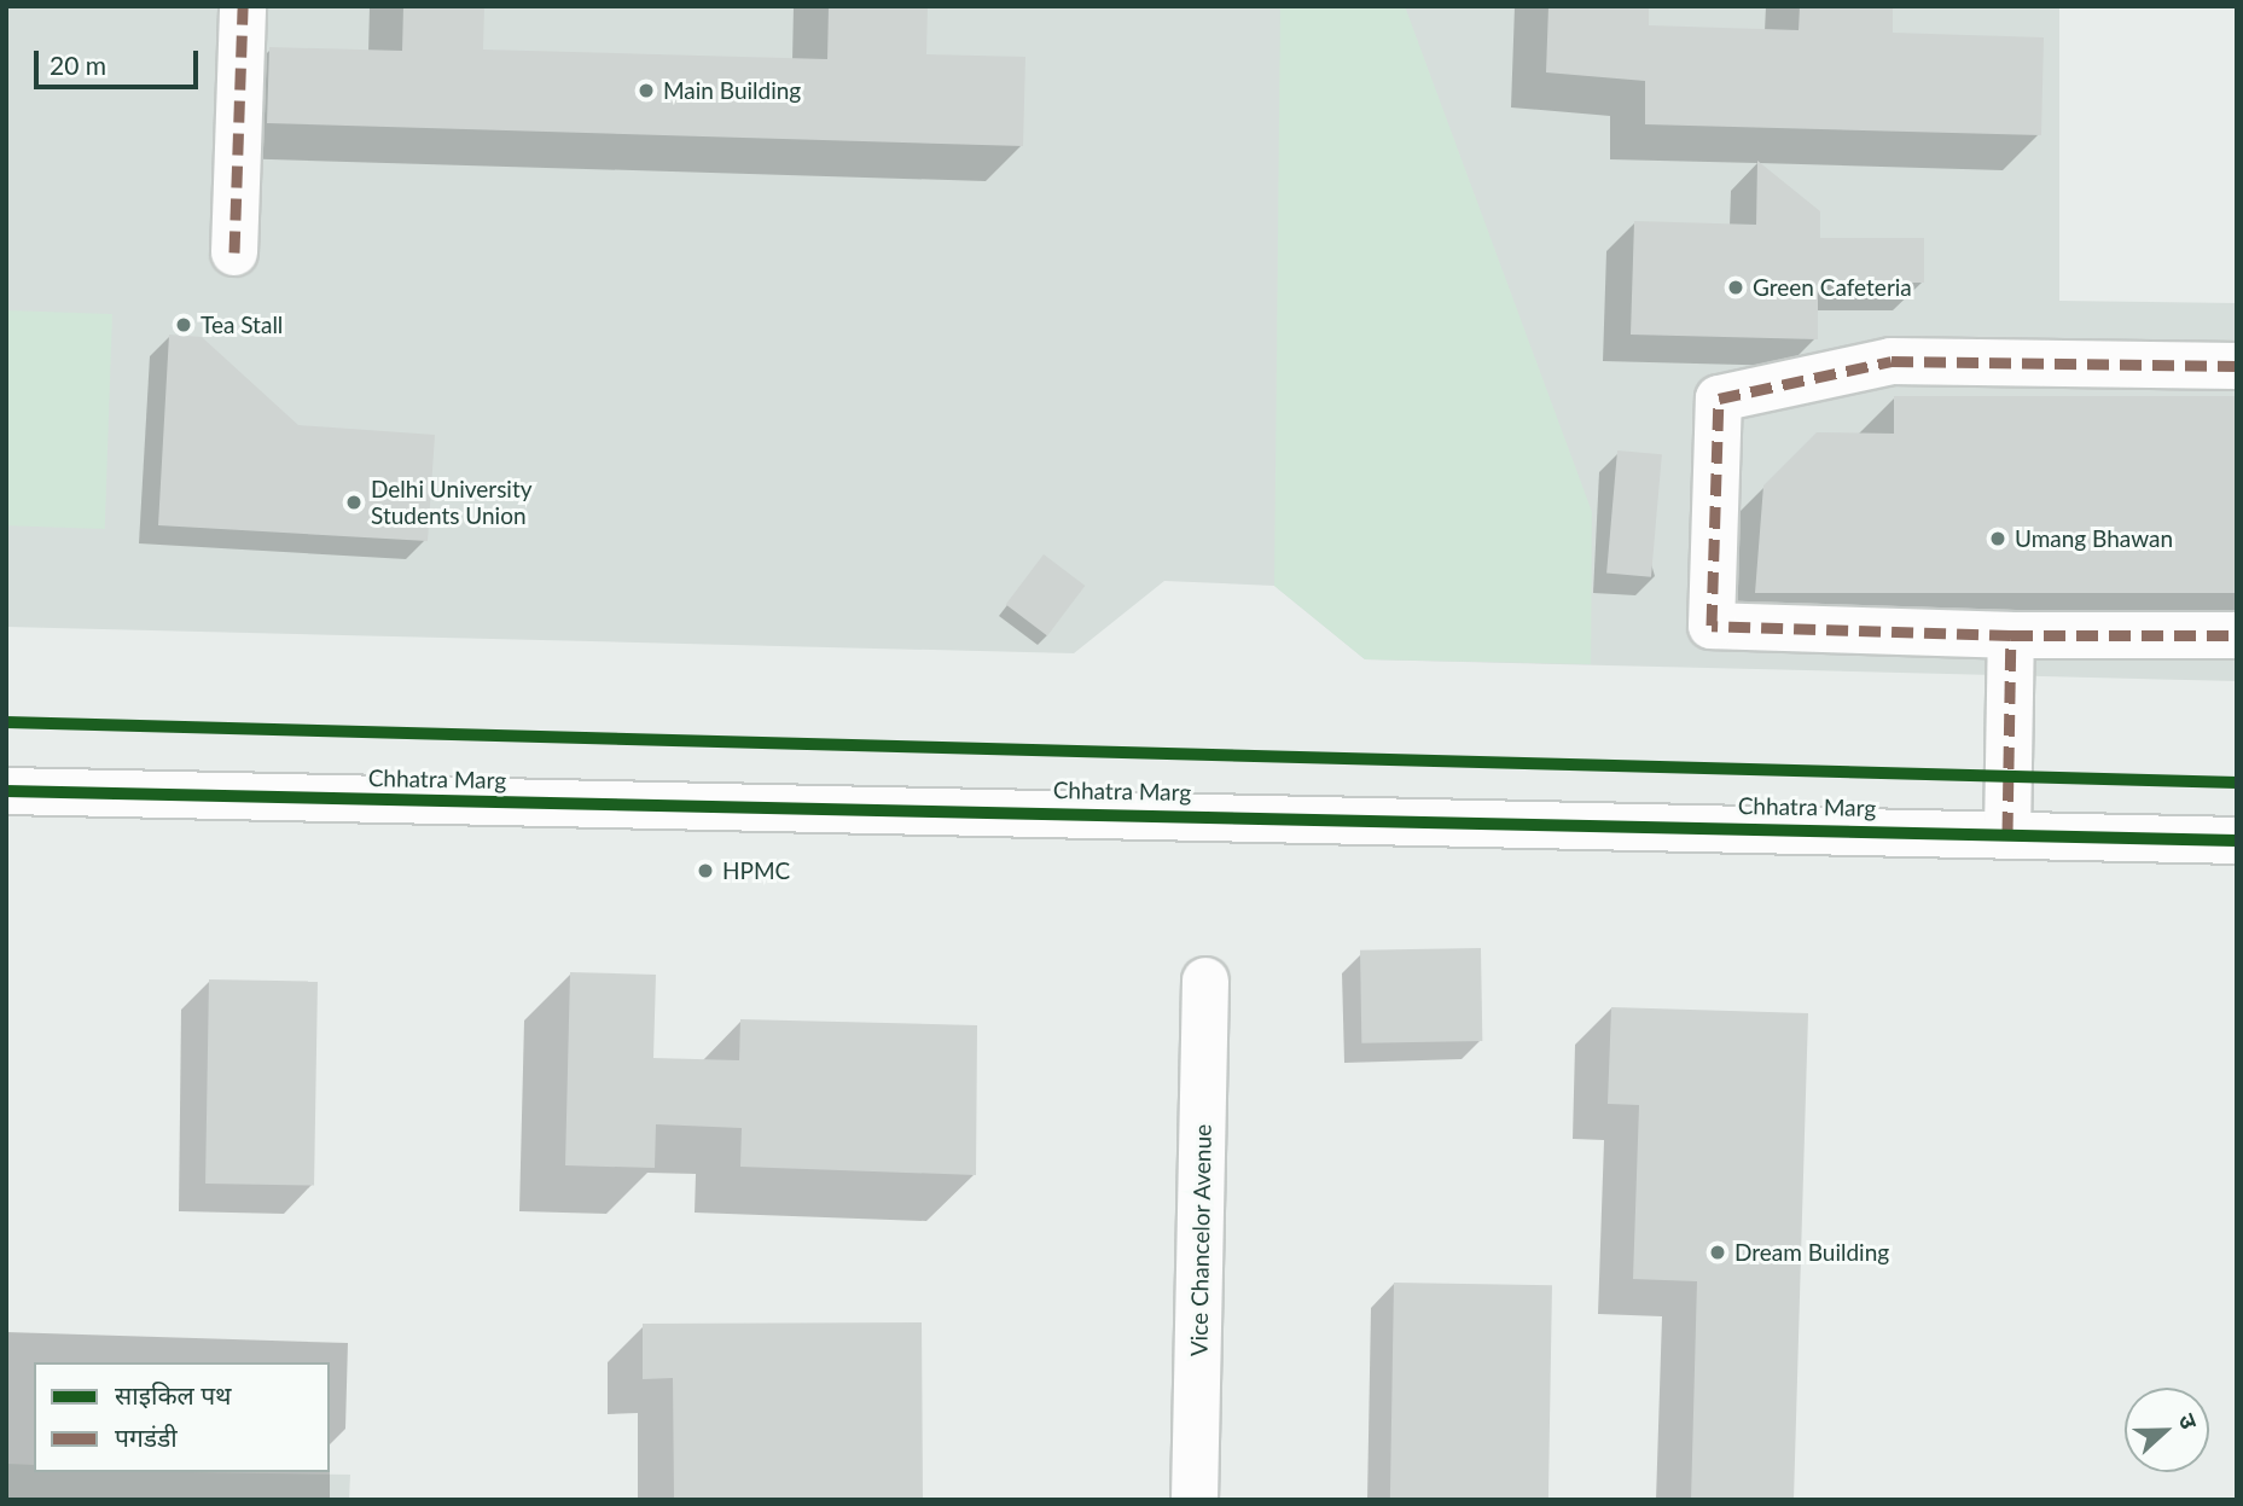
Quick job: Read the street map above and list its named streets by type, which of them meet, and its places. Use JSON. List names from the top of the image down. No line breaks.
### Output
{"streets":{"street":["Chhatra Marg","Vice Chancelor Avenue"]},"places":["Main Building","Green Cafeteria","Tea Stall","Delhi University Students Union","Umang Bhawan","HPMC","Dream Building"],"legend":["साइकिल पथ","पगडंडी"],"scale_bar":"20 m","north":"right"}
